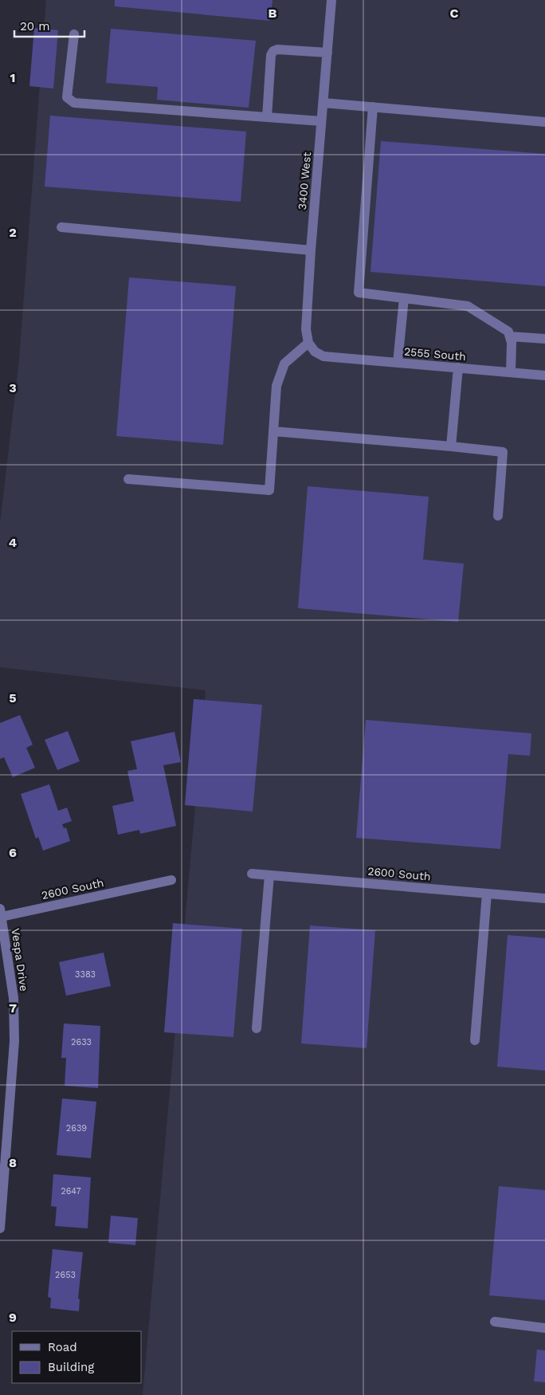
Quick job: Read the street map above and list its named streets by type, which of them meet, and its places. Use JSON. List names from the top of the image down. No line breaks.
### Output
{"streets":{"street":["3400 West","2555 South","2600 South","Vespa Drive"]},"crossings":[["3400 West","2555 South"],["2600 South","Vespa Drive"]],"house_numbers":["3383","2633","2639","2647","2653"],"legend":["Road","Building"],"scale_bar":"20 m","grid":{"columns":["B","C"],"rows":["1","2","3","4","5","6","7","8","9"]}}
